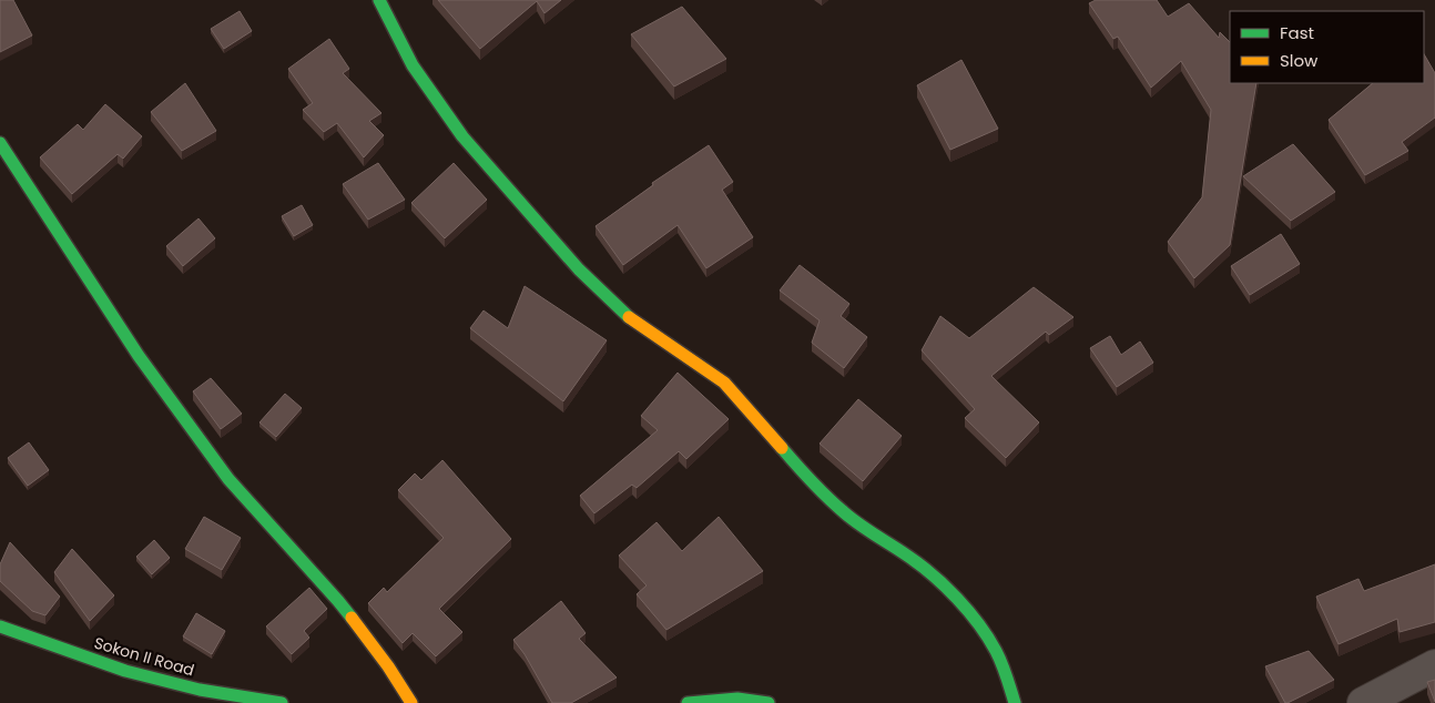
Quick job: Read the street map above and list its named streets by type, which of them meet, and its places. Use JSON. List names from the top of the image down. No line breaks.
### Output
{"streets":{"street":["Sokon II Road"]},"legend":["Fast","Slow"]}
